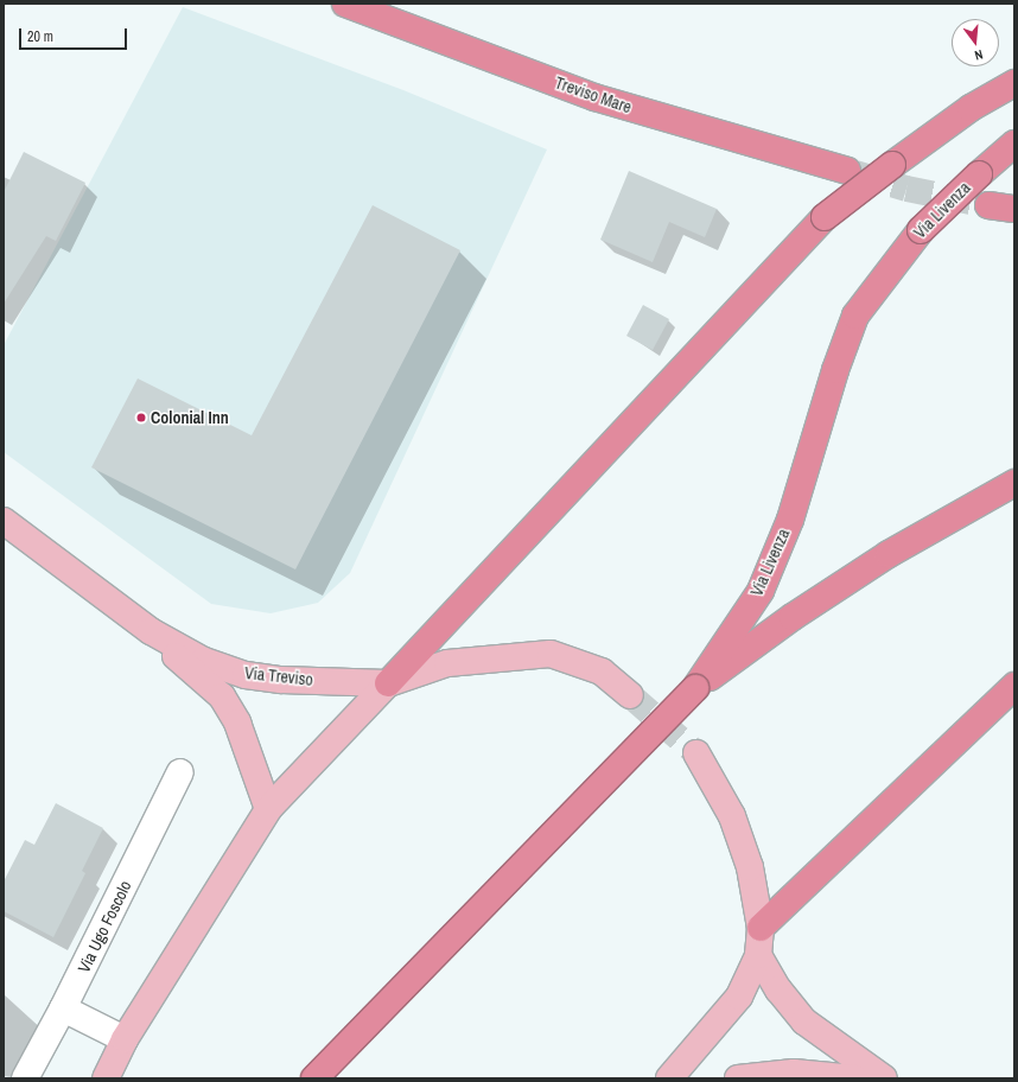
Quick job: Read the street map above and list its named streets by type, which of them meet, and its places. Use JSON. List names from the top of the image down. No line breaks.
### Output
{"streets":{"highway":["Treviso Mare","Via Livenza"],"main road":["Via Treviso"],"street":["Via Ugo Foscolo"]},"places":["Colonial Inn"],"scale_bar":"20 m","north":"bottom"}
